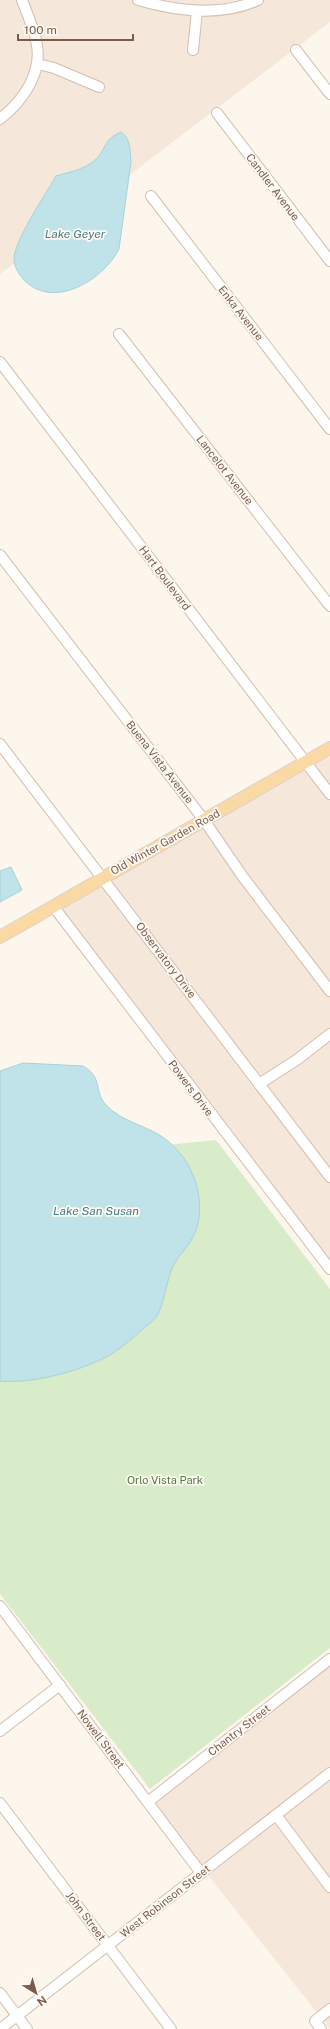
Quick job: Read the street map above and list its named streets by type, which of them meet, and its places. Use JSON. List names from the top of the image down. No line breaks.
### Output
{"streets":{"main road":["Old Winter Garden Road"],"street":["Candler Avenue","Enka Avenue","Lancelot Avenue","Hart Boulevard","Buena Vista Avenue","Observatory Drive","Powers Drive","Chantry Street","Nowell Street","West Robinson Street","John Street"]},"crossings":[["Hart Boulevard","Old Winter Garden Road"],["Buena Vista Avenue","Old Winter Garden Road"],["Old Winter Garden Road","Observatory Drive"],["Old Winter Garden Road","Powers Drive"],["Chantry Street","Nowell Street"],["Nowell Street","West Robinson Street"],["West Robinson Street","John Street"]],"water":["Lake Geyer","Lake San Susan"],"parks":["Orlo Vista Park"],"scale_bar":"100 m","north":"bottom right"}
